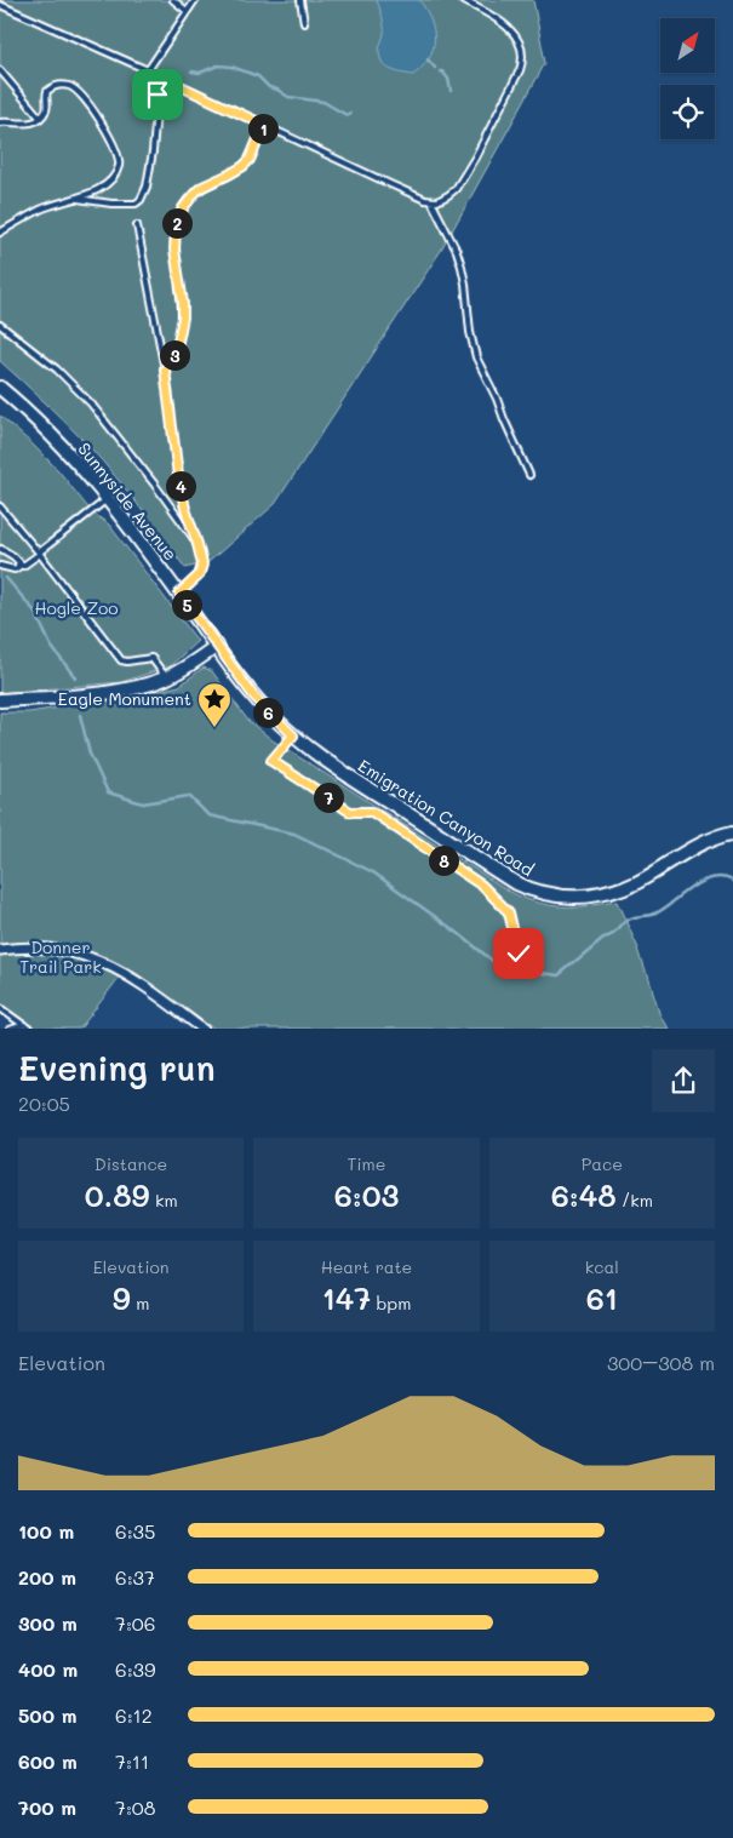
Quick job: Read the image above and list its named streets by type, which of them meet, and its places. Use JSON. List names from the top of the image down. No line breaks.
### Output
{"streets":{"main road":["Sunnyside Avenue","Emigration Canyon Road"]},"crossings":[["Sunnyside Avenue","Emigration Canyon Road"]],"parks":["Hogle Zoo","Donner Trail Park"],"places":{"place":["Eagle Monument"]},"north":"top right","page":{"pins":["1","2","3","4","5","6","7","8"],"heading":["Evening run","20:05"],"stats":[["Distance","0.89 km"],["Time","6:03"],["Pace","6:48 /km"],["Elevation","9 m"],["Heart rate","147 bpm"],["kcal","61"]],"chart":["Elevation","300–308 m"],"list":[{"name":"100 m","note":"6:35"},{"name":"200 m","note":"6:37"},{"name":"300 m","note":"7:06"},{"name":"400 m","note":"6:39"},{"name":"500 m","note":"6:12"},{"name":"600 m","note":"7:11"},{"name":"700 m","note":"7:08"}]}}
